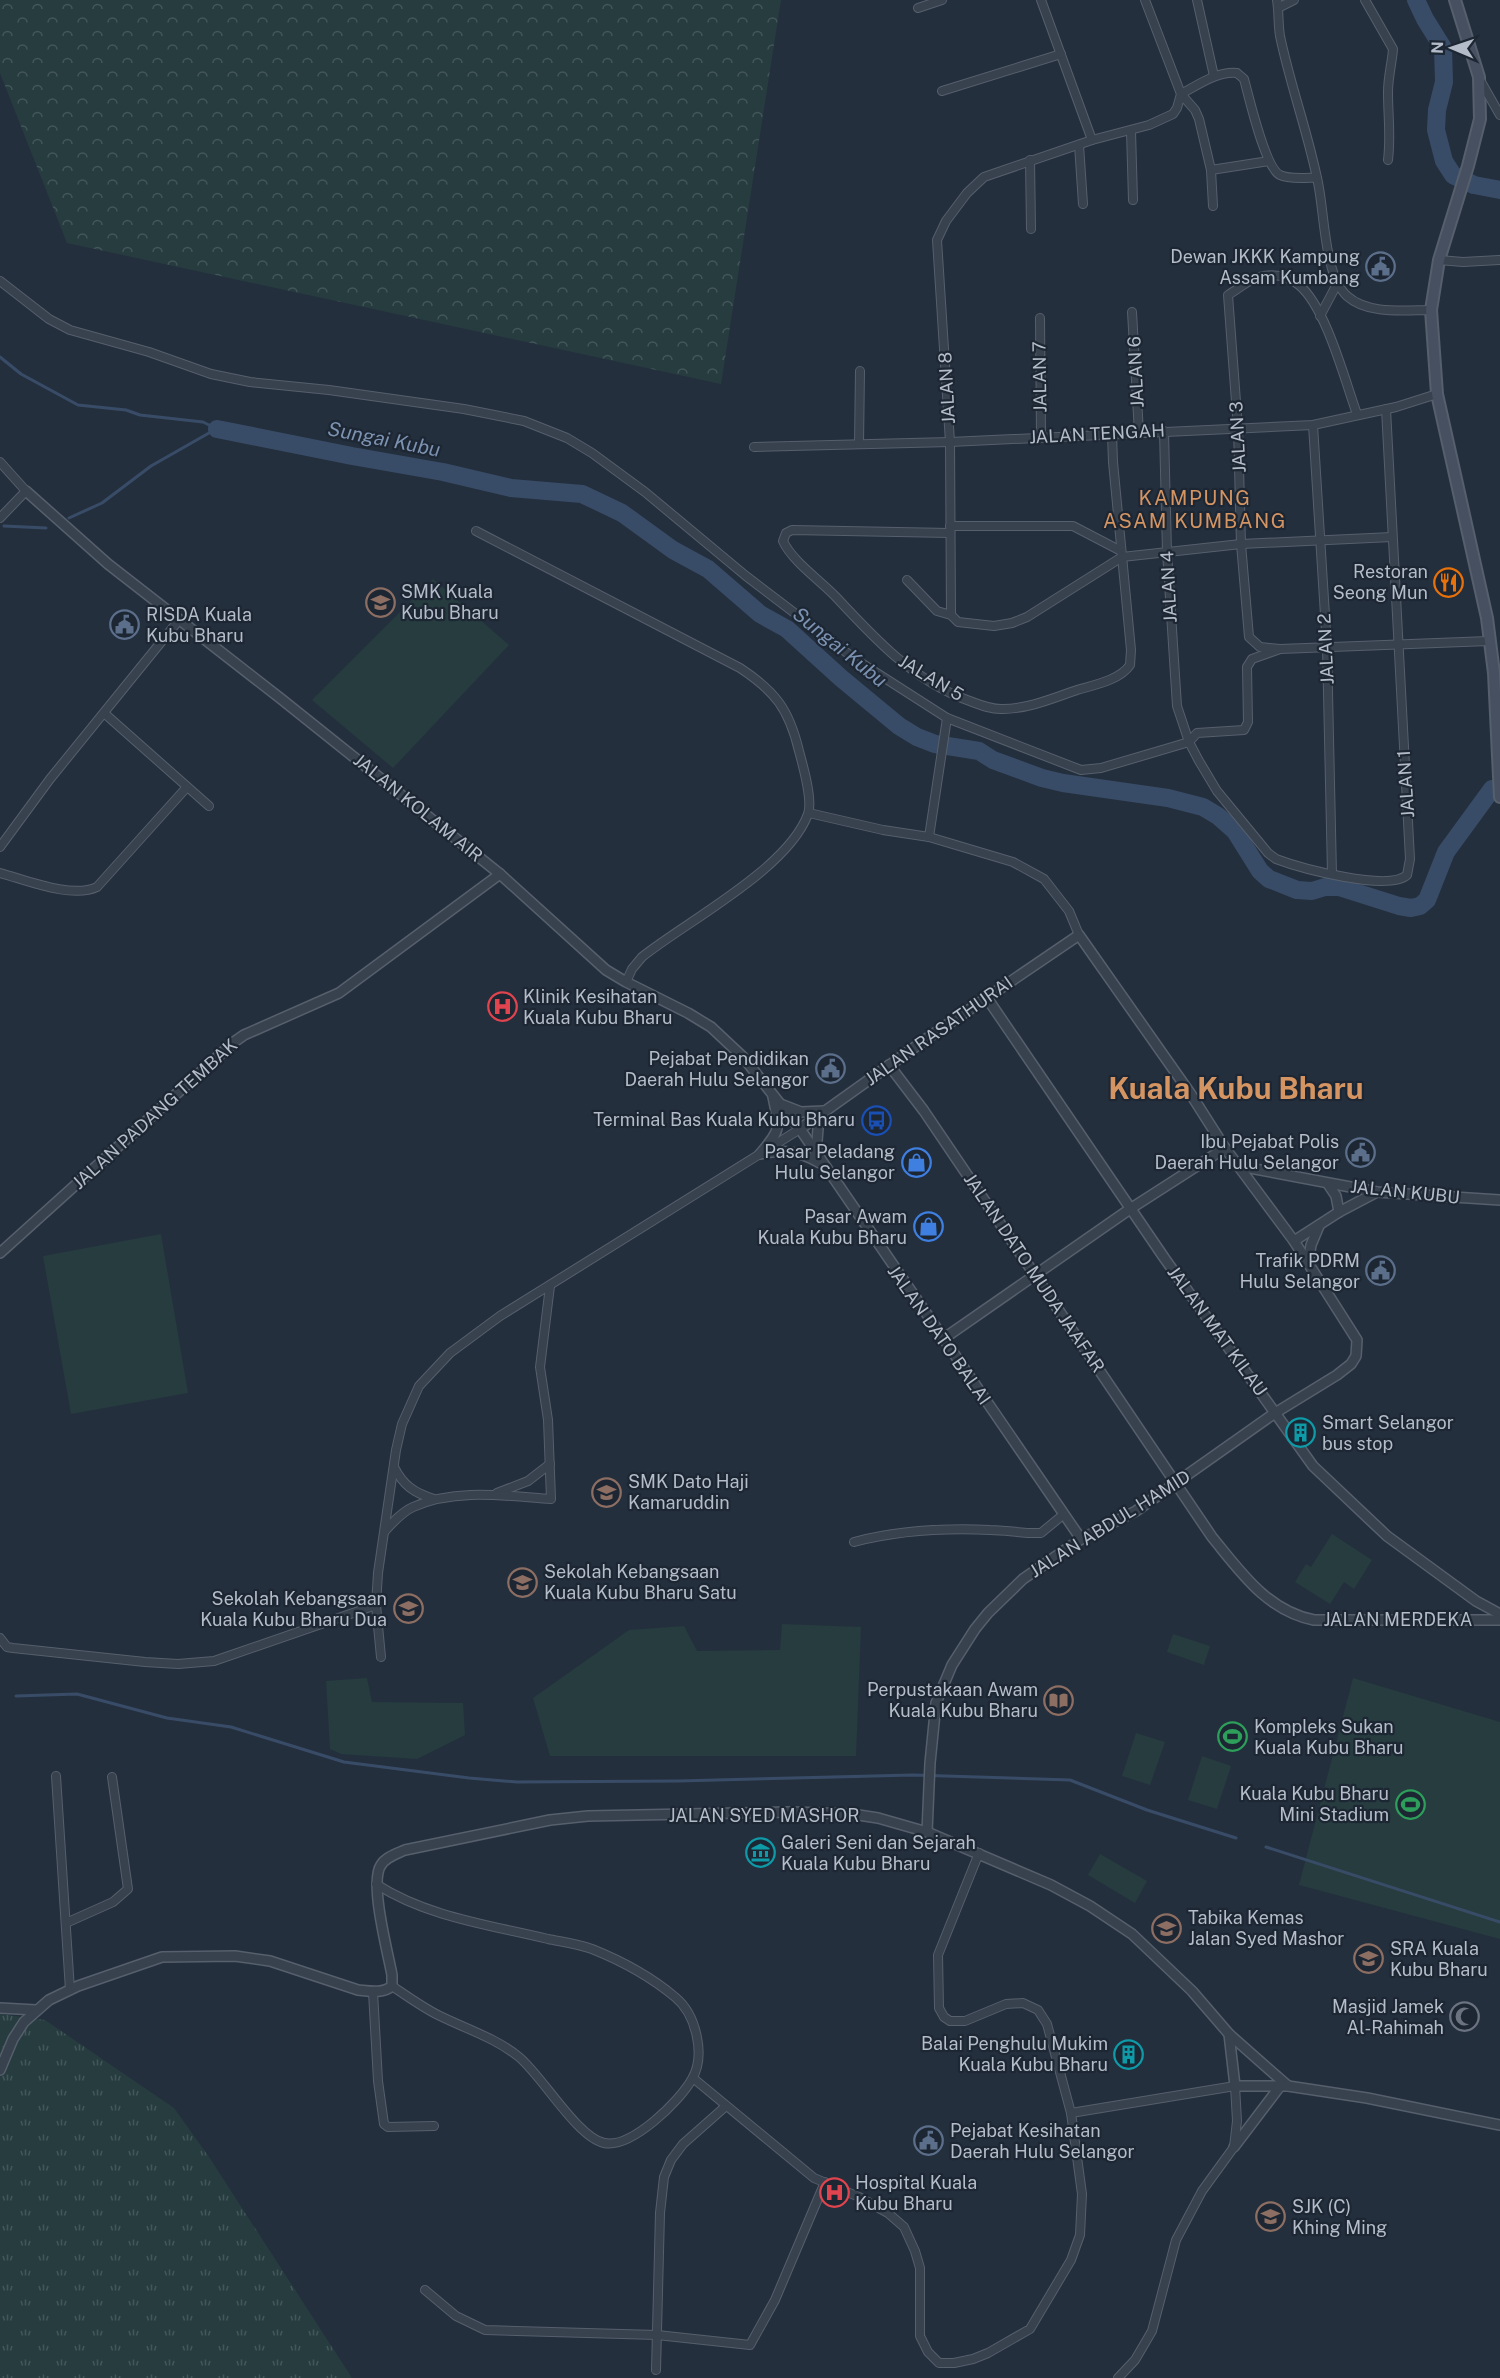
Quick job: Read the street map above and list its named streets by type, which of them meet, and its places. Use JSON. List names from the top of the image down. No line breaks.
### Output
{"streets":{"street":["JALAN 6","JALAN 7","JALAN 8","JALAN TENGAH","JALAN 3","JALAN 4","JALAN 2","JALAN 5","JALAN 1","JALAN KOLAM AIR","JALAN RASATHURAI","JALAN PADANG TEMBAK","JALAN KUBU","JALAN DATO MUDA JAAFAR","JALAN MAT KILAU","JALAN DATO BALAI","JALAN ABDUL HAMID","JALAN MERDEKA","JALAN SYED MASHOR"]},"crossings":[["JALAN 6","JALAN TENGAH"],["JALAN 7","JALAN TENGAH"],["JALAN 8","JALAN TENGAH"],["JALAN 8","JALAN 5"],["JALAN TENGAH","JALAN 3"],["JALAN TENGAH","JALAN 4"],["JALAN TENGAH","JALAN 2"],["JALAN TENGAH","JALAN 5"],["JALAN TENGAH","JALAN 1"],["JALAN 4","JALAN 1"],["JALAN 2","JALAN 1"],["JALAN KOLAM AIR","JALAN RASATHURAI"],["JALAN KOLAM AIR","JALAN PADANG TEMBAK"],["JALAN KOLAM AIR","JALAN DATO BALAI"],["JALAN RASATHURAI","JALAN DATO MUDA JAAFAR"],["JALAN RASATHURAI","JALAN MAT KILAU"],["JALAN RASATHURAI","JALAN DATO BALAI"],["JALAN DATO MUDA JAAFAR","JALAN ABDUL HAMID"],["JALAN DATO MUDA JAAFAR","JALAN MERDEKA"],["JALAN MAT KILAU","JALAN ABDUL HAMID"],["JALAN DATO BALAI","JALAN ABDUL HAMID"],["JALAN ABDUL HAMID","JALAN MERDEKA"],["JALAN ABDUL HAMID","JALAN SYED MASHOR"]],"districts":["KAMPUNG ASAM KUMBANG","Kuala Kubu Bharu"],"water":["Sungai Kubu"],"places":{"public building":["Dewan JKKK Kampung Assam Kumbang","RISDA Kuala Kubu Bharu","Pejabat Pendidikan Daerah Hulu Selangor","Ibu Pejabat Polis Daerah Hulu Selangor","Trafik PDRM Hulu Selangor","Pejabat Kesihatan Daerah Hulu Selangor"],"restaurant":["Restoran Seong Mun"],"school or university":["SMK Kuala Kubu Bharu","SMK Dato Haji Kamaruddin","Sekolah Kebangsaan Kuala Kubu Bharu Satu","Sekolah Kebangsaan Kuala Kubu Bharu Dua","Tabika Kemas Jalan Syed Mashor","SRA Kuala Kubu Bharu","SJK (C) Khing Ming"],"hospital":["Klinik Kesihatan Kuala Kubu Bharu","Hospital Kuala Kubu Bharu"],"bus stop":["Terminal Bas Kuala Kubu Bharu"],"shop":["Pasar Peladang Hulu Selangor","Pasar Awam Kuala Kubu Bharu"],"building":["Smart Selangor bus stop","Balai Penghulu Mukim Kuala Kubu Bharu"],"library":["Perpustakaan Awam Kuala Kubu Bharu"],"sports":["Kompleks Sukan Kuala Kubu Bharu","Kuala Kubu Bharu Mini Stadium"],"museum":["Galeri Seni dan Sejarah Kuala Kubu Bharu"],"mosque":["Masjid Jamek Al-Rahimah"]},"north":"left"}
